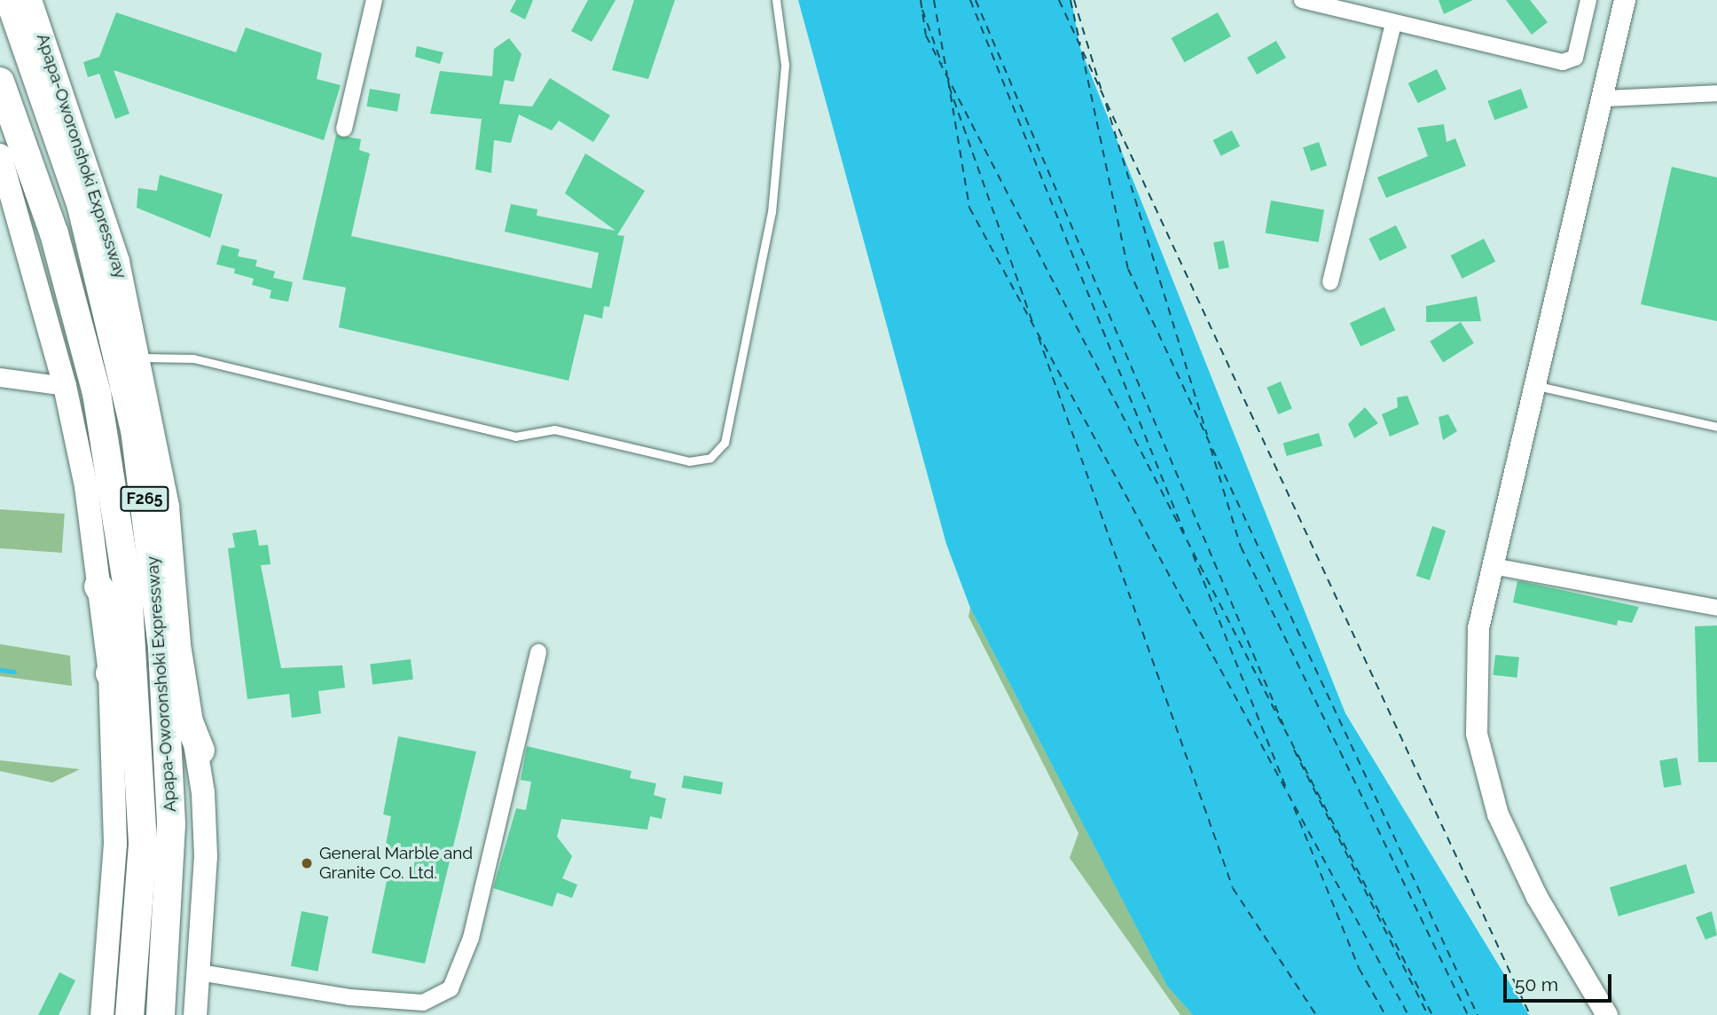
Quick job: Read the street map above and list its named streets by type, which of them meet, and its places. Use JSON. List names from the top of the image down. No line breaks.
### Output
{"streets":{"highway":["Apapa-Oworonshoki Expressway","F265"]},"places":["General Marble and Granite Co. Ltd."],"scale_bar":"50 m"}
